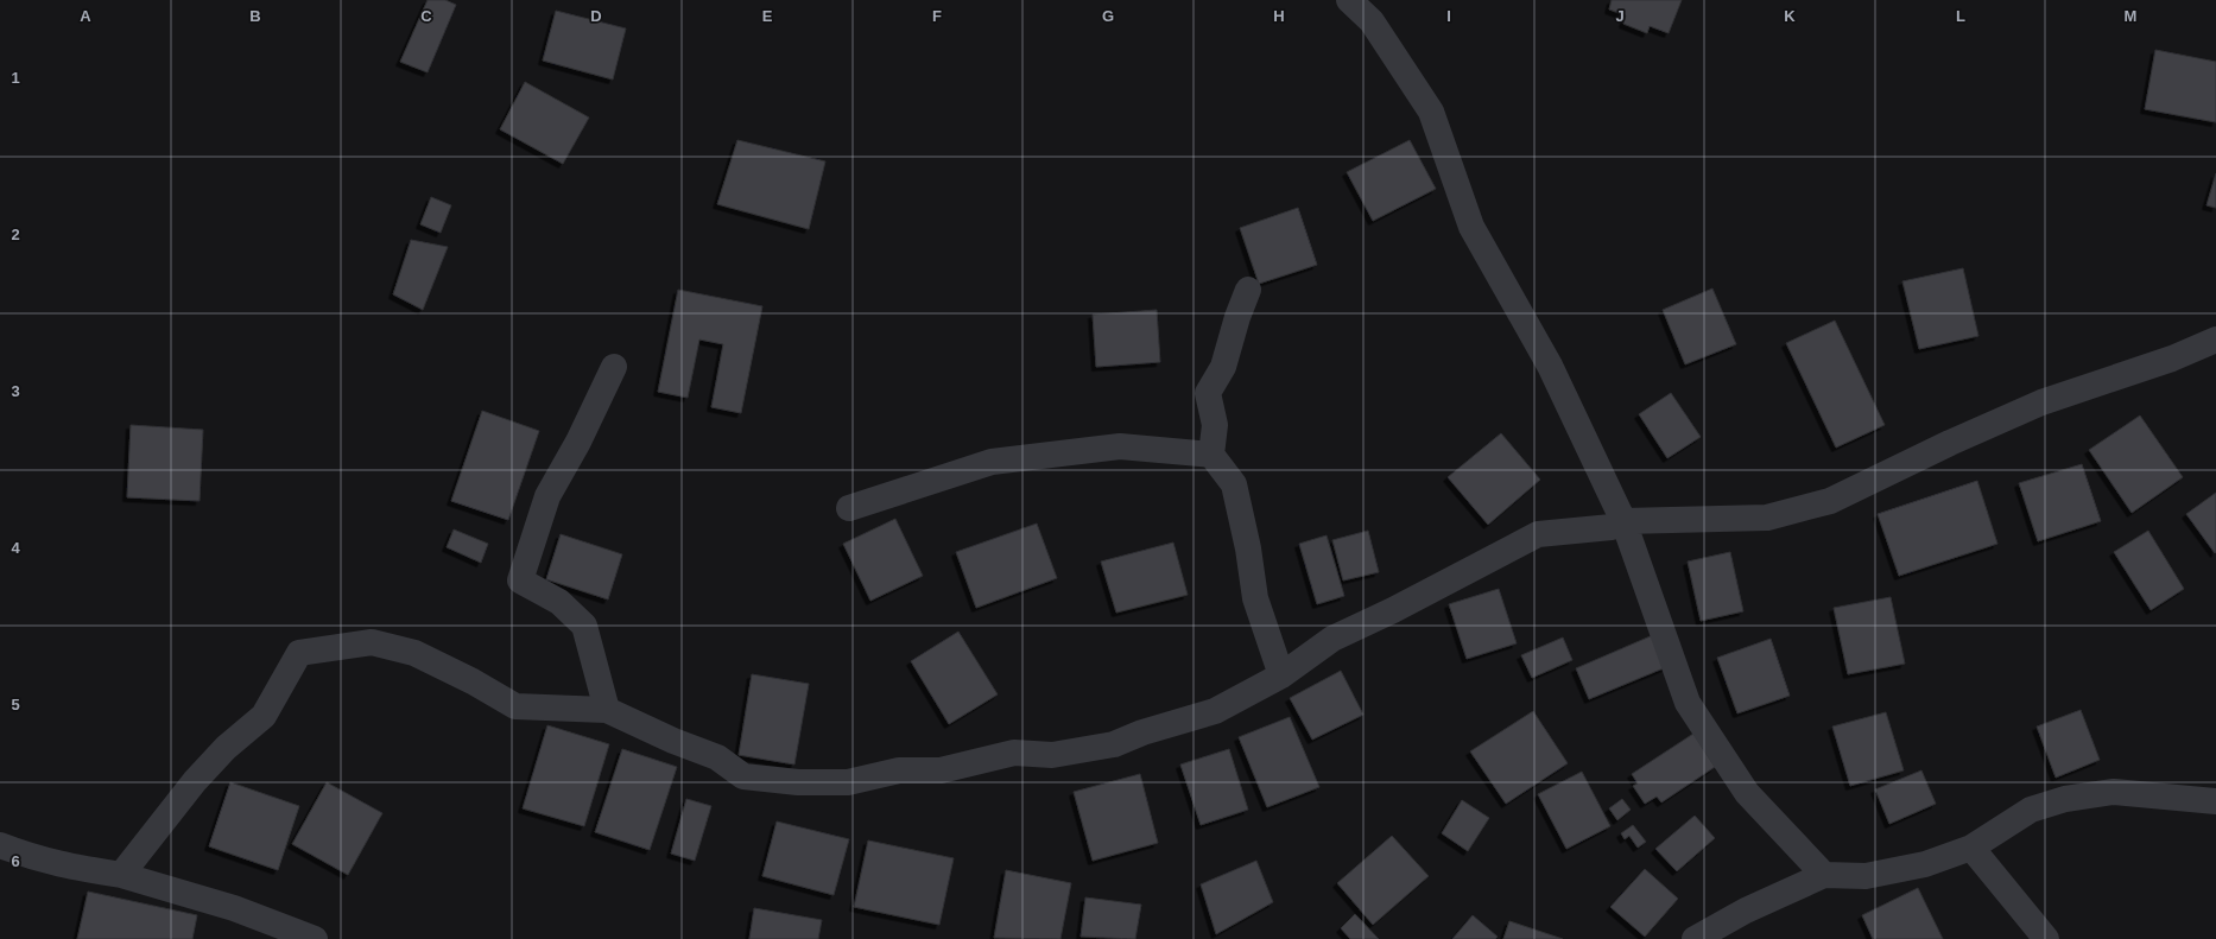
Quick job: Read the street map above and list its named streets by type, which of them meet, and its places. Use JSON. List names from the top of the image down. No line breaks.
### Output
{"grid":{"columns":["A","B","C","D","E","F","G","H","I","J","K","L","M"],"rows":["1","2","3","4","5","6"]}}
